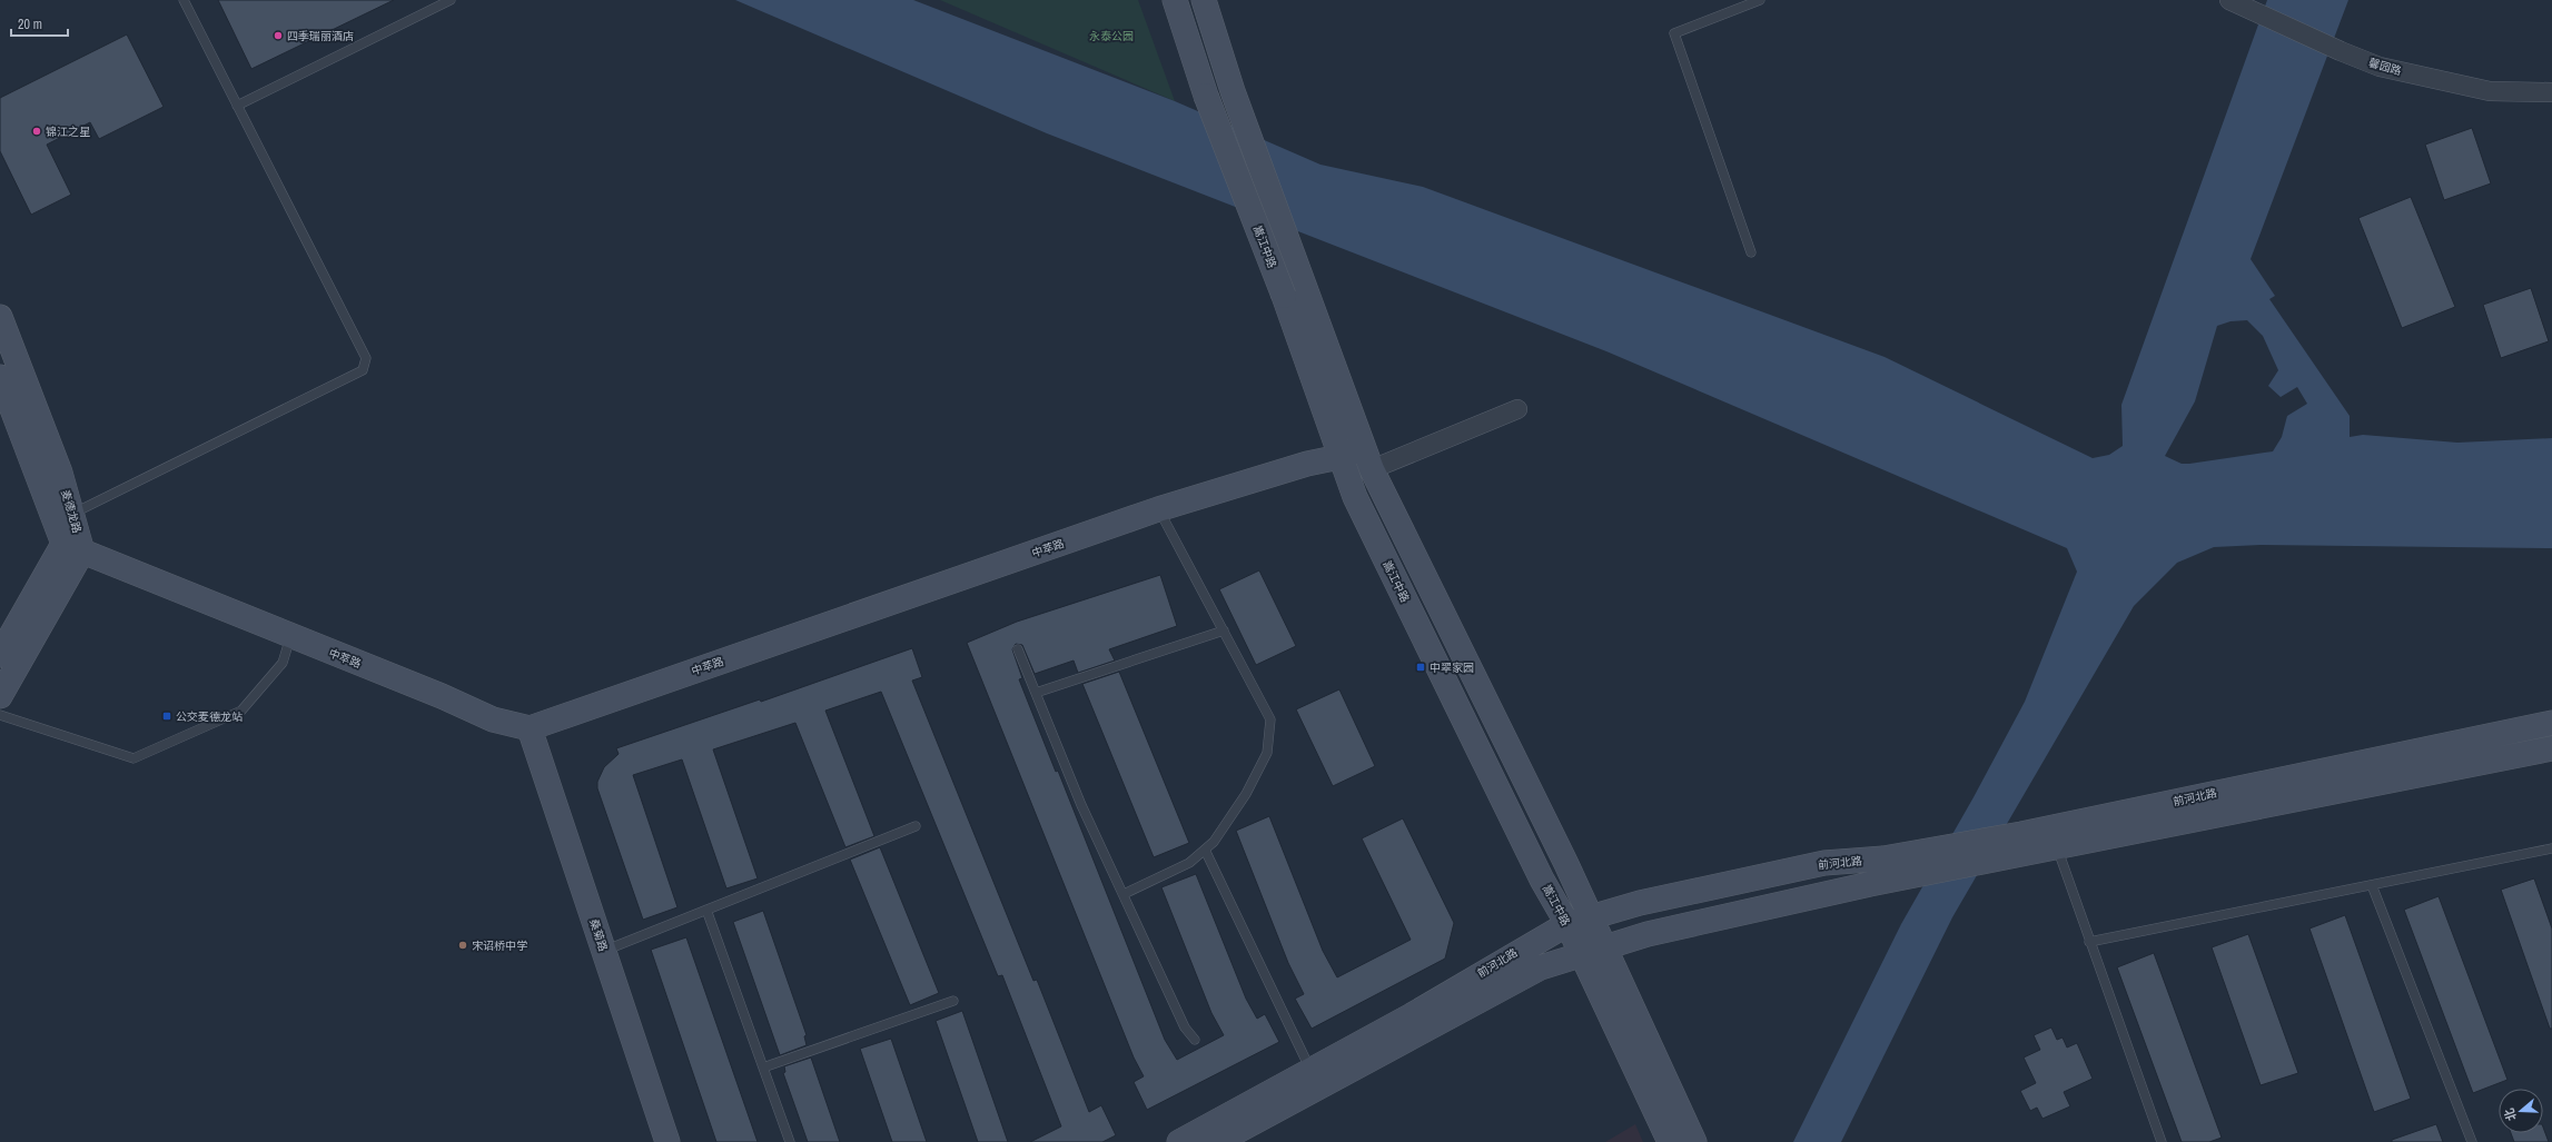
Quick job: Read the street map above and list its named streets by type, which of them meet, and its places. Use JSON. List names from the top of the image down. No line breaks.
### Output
{"streets":{"main road":["嵩江中路","麦德龙路","中萃路","前河北路","桑菊路"],"street":["馨园路"]},"crossings":[["嵩江中路","中萃路"],["嵩江中路","前河北路"],["麦德龙路","中萃路"],["中萃路","桑菊路"]],"parks":["永泰公园"],"places":{"other":["四季瑞丽酒店","锦江之星","宋诏桥中学"],"transit":["中翠家园","公交麦德龙站"]},"scale_bar":"20 m","north":"left"}
